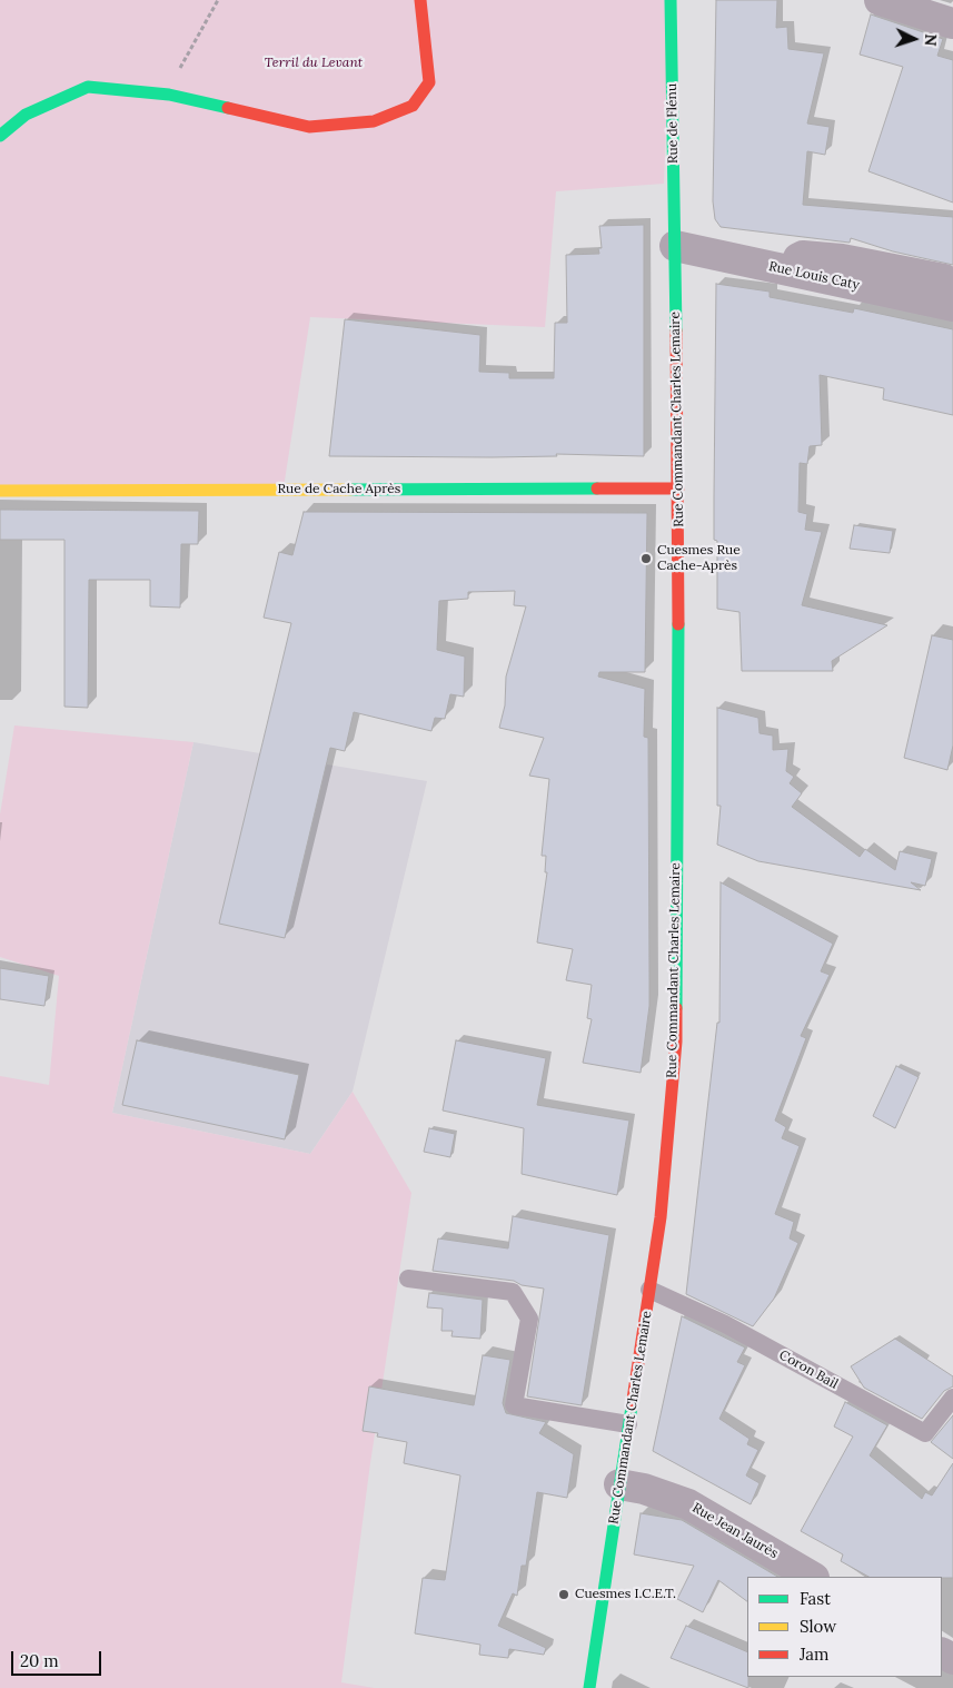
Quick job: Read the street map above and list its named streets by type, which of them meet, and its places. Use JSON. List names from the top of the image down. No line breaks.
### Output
{"streets":{"street":["Rue de Flénu","Rue Louis Caty","Rue Commandant Charles Lemaire","Rue de Cache Après","Rue Jean Jaurès"],"lane":["Coron Bail"]},"crossings":[["Rue de Flénu","Rue Louis Caty"],["Rue de Flénu","Rue Commandant Charles Lemaire"],["Rue Louis Caty","Rue Commandant Charles Lemaire"],["Rue Commandant Charles Lemaire","Rue de Cache Après"],["Rue Commandant Charles Lemaire","Coron Bail"],["Rue Commandant Charles Lemaire","Rue Jean Jaurès"]],"parks":["Terril du Levant"],"places":["Cuesmes Rue Cache-Après","Cuesmes I.C.E.T."],"legend":["Fast","Slow","Jam"],"scale_bar":"20 m","north":"right"}
